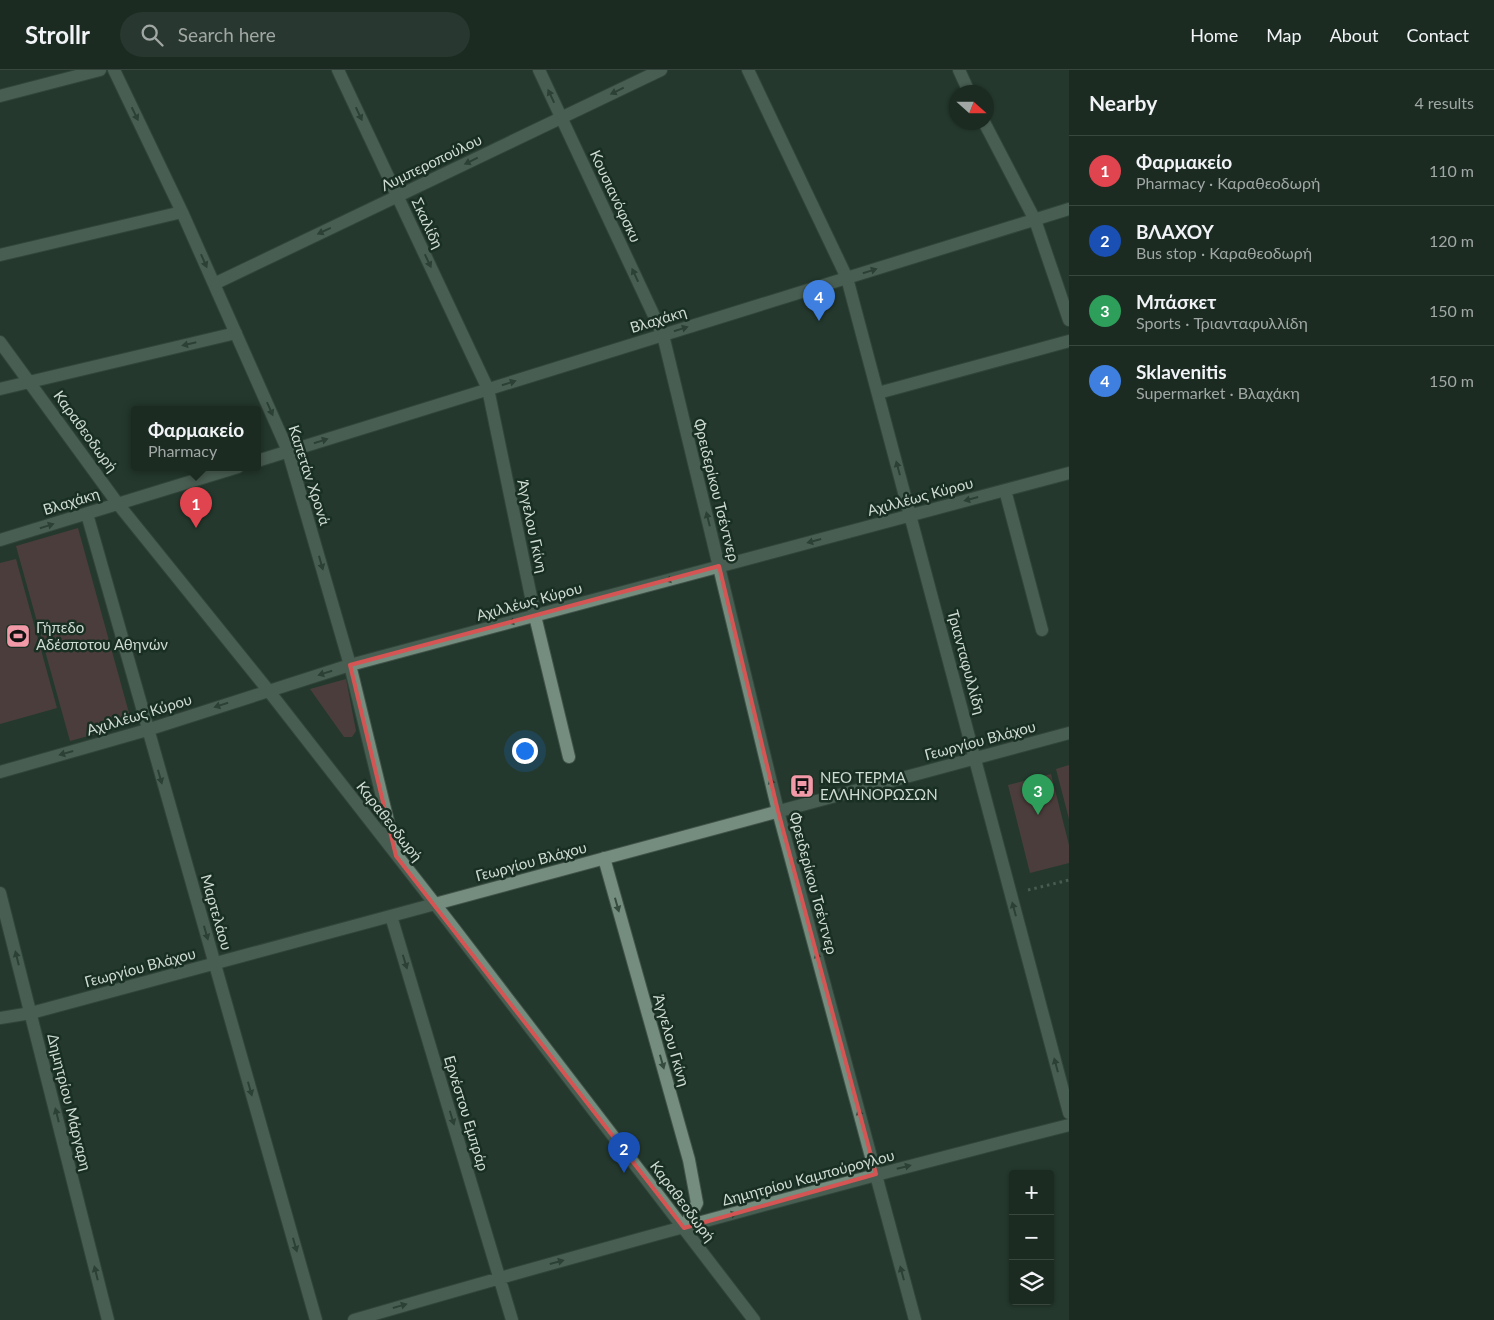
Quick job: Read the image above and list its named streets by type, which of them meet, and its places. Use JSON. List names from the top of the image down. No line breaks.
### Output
{"streets":{"street":["Λυμπεροπούλου","Κουσιανόφσκυ","Σκαλίδη","Βλαχάκη","Καραθεοδωρή","Καπετάν Χρονά","Φρειδερίκου Τσέντνερ","Αχιλλέως Κύρου","Άγγελου Γκίνη","Τριανταφυλλίδη","Γεωργίου Βλάχου","Μαρτελάου","Δημητρίου Μάργαρη","Ερνέστου Εμπράρ","Δημητρίου Καμπούρογλου"]},"crossings":[["Λυμπεροπούλου","Κουσιανόφσκυ"],["Λυμπεροπούλου","Σκαλίδη"],["Λυμπεροπούλου","Καπετάν Χρονά"],["Κουσιανόφσκυ","Βλαχάκη"],["Κουσιανόφσκυ","Φρειδερίκου Τσέντνερ"],["Σκαλίδη","Βλαχάκη"],["Σκαλίδη","Άγγελου Γκίνη"],["Βλαχάκη","Καραθεοδωρή"],["Βλαχάκη","Καπετάν Χρονά"],["Βλαχάκη","Φρειδερίκου Τσέντνερ"],["Βλαχάκη","Άγγελου Γκίνη"],["Βλαχάκη","Τριανταφυλλίδη"],["Βλαχάκη","Μαρτελάου"],["Καραθεοδωρή","Καπετάν Χρονά"],["Καραθεοδωρή","Αχιλλέως Κύρου"],["Καραθεοδωρή","Άγγελου Γκίνη"],["Καραθεοδωρή","Γεωργίου Βλάχου"],["Καραθεοδωρή","Δημητρίου Καμπούρογλου"],["Καπετάν Χρονά","Αχιλλέως Κύρου"],["Φρειδερίκου Τσέντνερ","Αχιλλέως Κύρου"],["Φρειδερίκου Τσέντνερ","Γεωργίου Βλάχου"],["Φρειδερίκου Τσέντνερ","Δημητρίου Καμπούρογλου"],["Αχιλλέως Κύρου","Άγγελου Γκίνη"],["Αχιλλέως Κύρου","Τριανταφυλλίδη"],["Αχιλλέως Κύρου","Μαρτελάου"],["Άγγελου Γκίνη","Γεωργίου Βλάχου"],["Άγγελου Γκίνη","Δημητρίου Καμπούρογλου"],["Τριανταφυλλίδη","Γεωργίου Βλάχου"],["Γεωργίου Βλάχου","Μαρτελάου"],["Γεωργίου Βλάχου","Δημητρίου Μάργαρη"],["Γεωργίου Βλάχου","Ερνέστου Εμπράρ"],["Ερνέστου Εμπράρ","Δημητρίου Καμπούρογλου"]],"one_way":["Λυμπεροπούλου","Κουσιανόφσκυ","Σκαλίδη","Βλαχάκη","Καπετάν Χρονά","Φρειδερίκου Τσέντνερ","Αχιλλέως Κύρου","Άγγελου Γκίνη","Μαρτελάου","Δημητρίου Μάργαρη","Ερνέστου Εμπράρ","Δημητρίου Καμπούρογλου"],"places":{"sports":["Γήπεδο Αδέσποτου Αθηνών"],"bus stop":["ΝΕΟ ΤΕΡΜΑ ΕΛΛΗΝΟΡΩΣΩΝ"]},"north":"right","page":{"header":"Strollr","search":"Search here","nav":["Home","Map","About","Contact"],"heading":["Nearby","4 results"],"list":[{"mark":"1","name":"Φαρμακείο","note":"Pharmacy · Καραθεοδωρή","value":"110 m"},{"mark":"2","name":"ΒΛΑΧΟΥ","note":"Bus stop · Καραθεοδωρή","value":"120 m"},{"mark":"3","name":"Μπάσκετ","note":"Sports · Τριανταφυλλίδη","value":"150 m"},{"mark":"4","name":"Sklavenitis","note":"Supermarket · Βλαχάκη","value":"150 m"}],"pins":["4","1","3","2"],"popup":["Φαρμακείο","Pharmacy"],"map_buttons":["+","−"]}}
